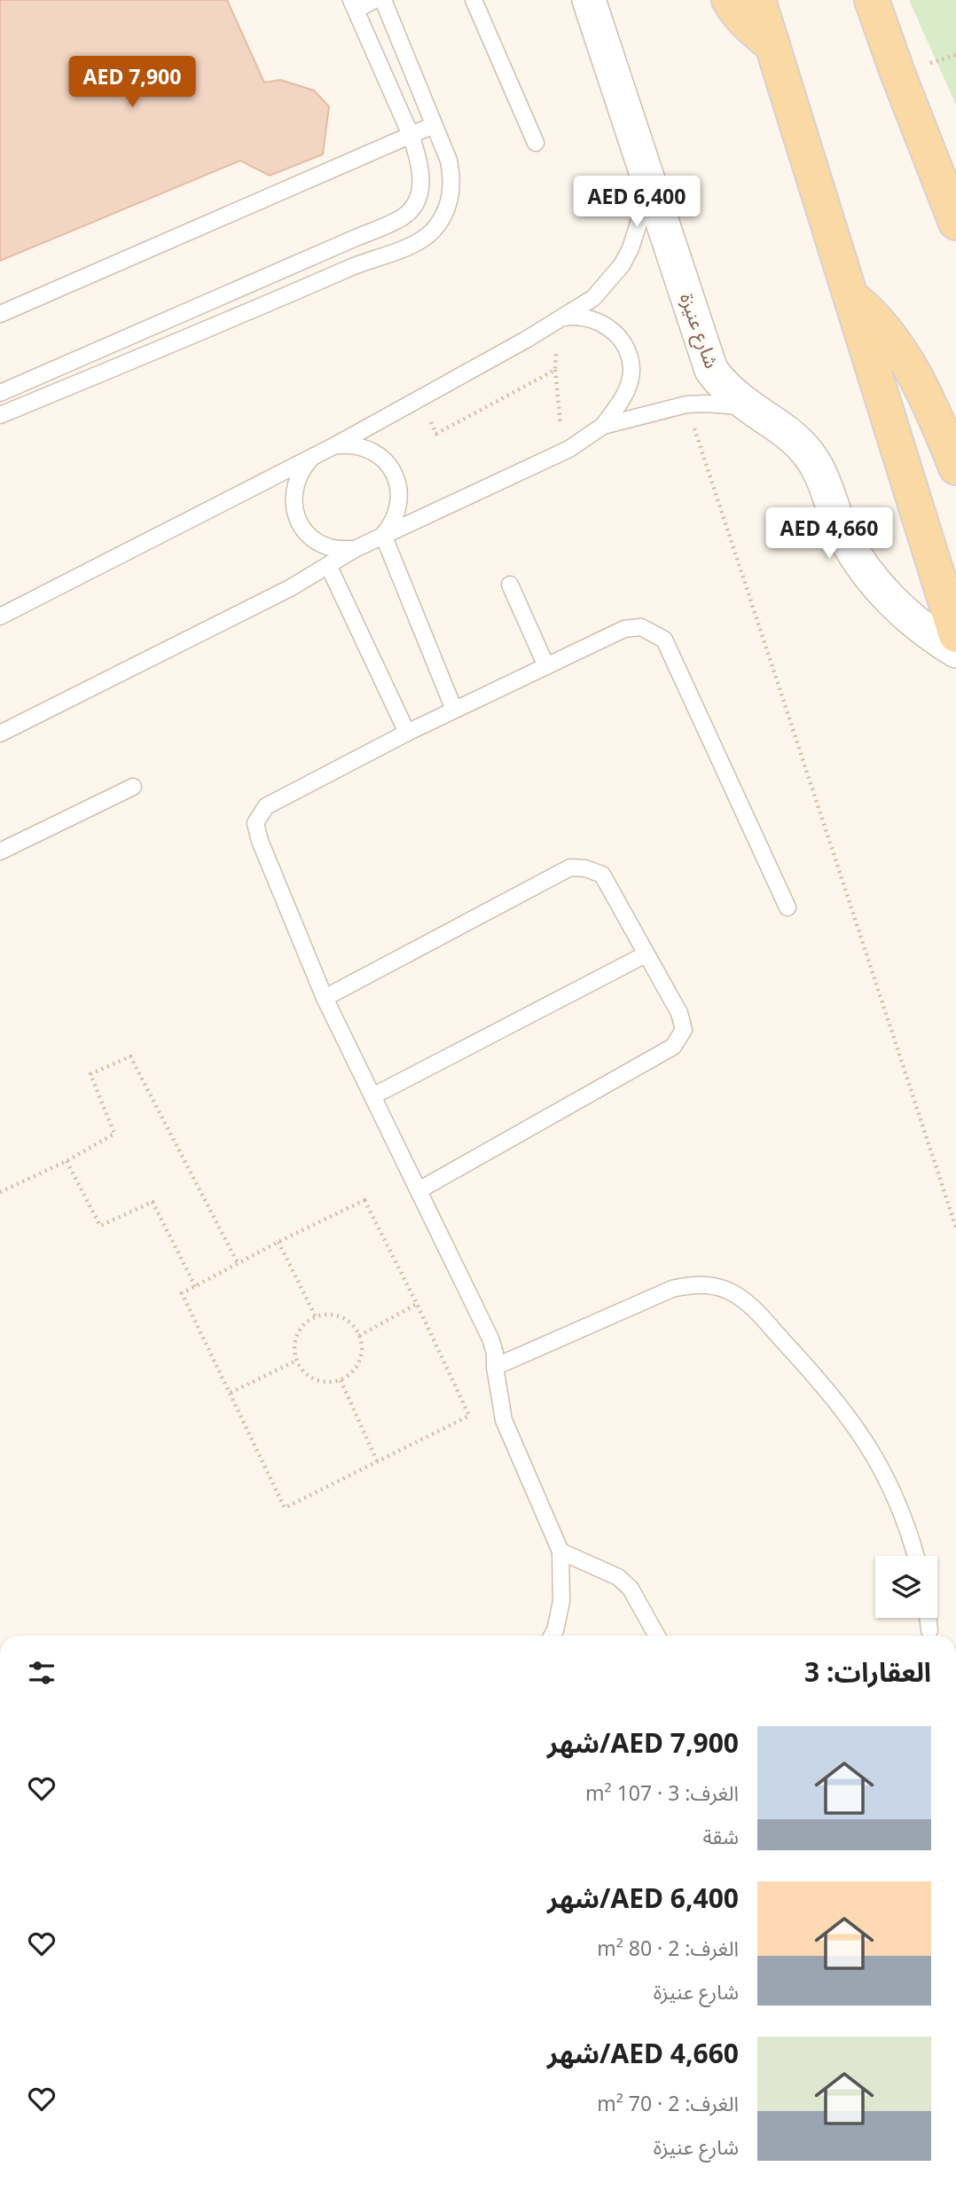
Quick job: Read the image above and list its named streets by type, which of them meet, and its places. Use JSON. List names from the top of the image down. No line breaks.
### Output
{"streets":{"street":["شارع عنيزة"]},"page":{"price":["AED 7,900","AED 6,400","AED 4,660"],"heading":"العقارات: 3","list":[{"name":"AED 7,900/شهر","note":"الغرف: 3 · 107 m² · شقة"},{"name":"AED 6,400/شهر","note":"الغرف: 2 · 80 m² · شارع عنيزة"},{"name":"AED 4,660/شهر","note":"الغرف: 2 · 70 m² · شارع عنيزة"}]}}
